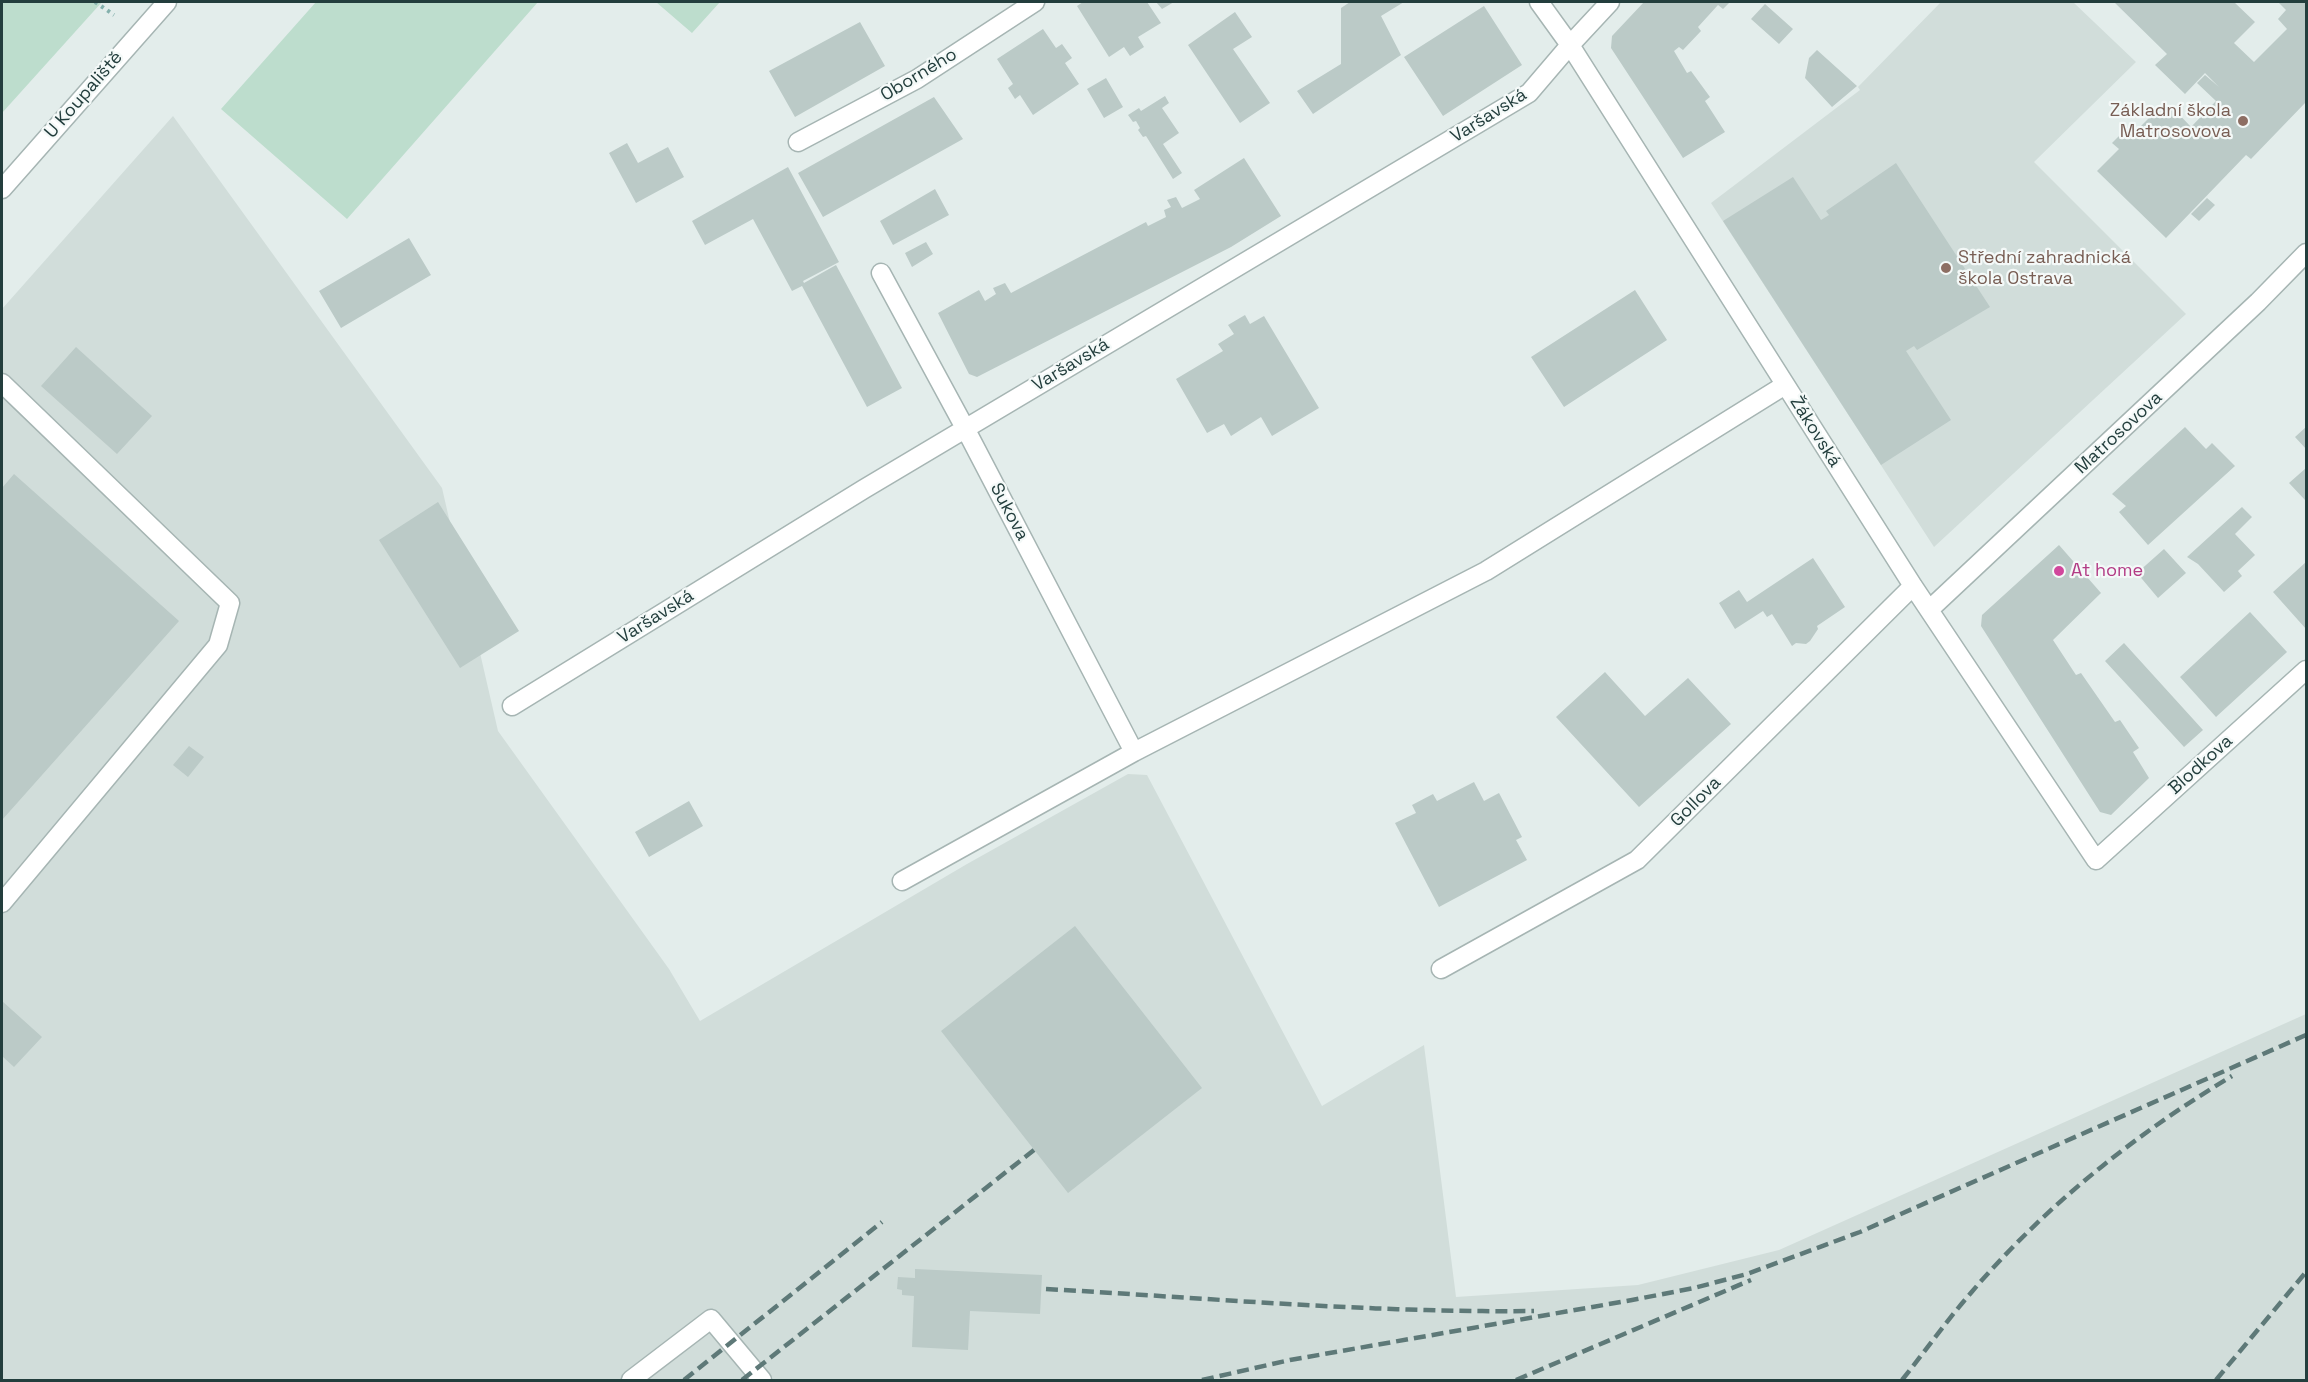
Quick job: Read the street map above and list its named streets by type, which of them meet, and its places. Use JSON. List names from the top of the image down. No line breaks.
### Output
{"streets":{"street":["Oborného","U Koupaliště","Varšavská","Žákovská","Matrosovova","Sukova","Blodkova","Gollova"]},"crossings":[["Varšavská","Žákovská"],["Varšavská","Sukova"],["Žákovská","Matrosovova"],["Žákovská","Blodkova"],["Žákovská","Gollova"]],"places":["Základní škola Matrosovova","Střední zahradnická škola Ostrava","At home"]}
